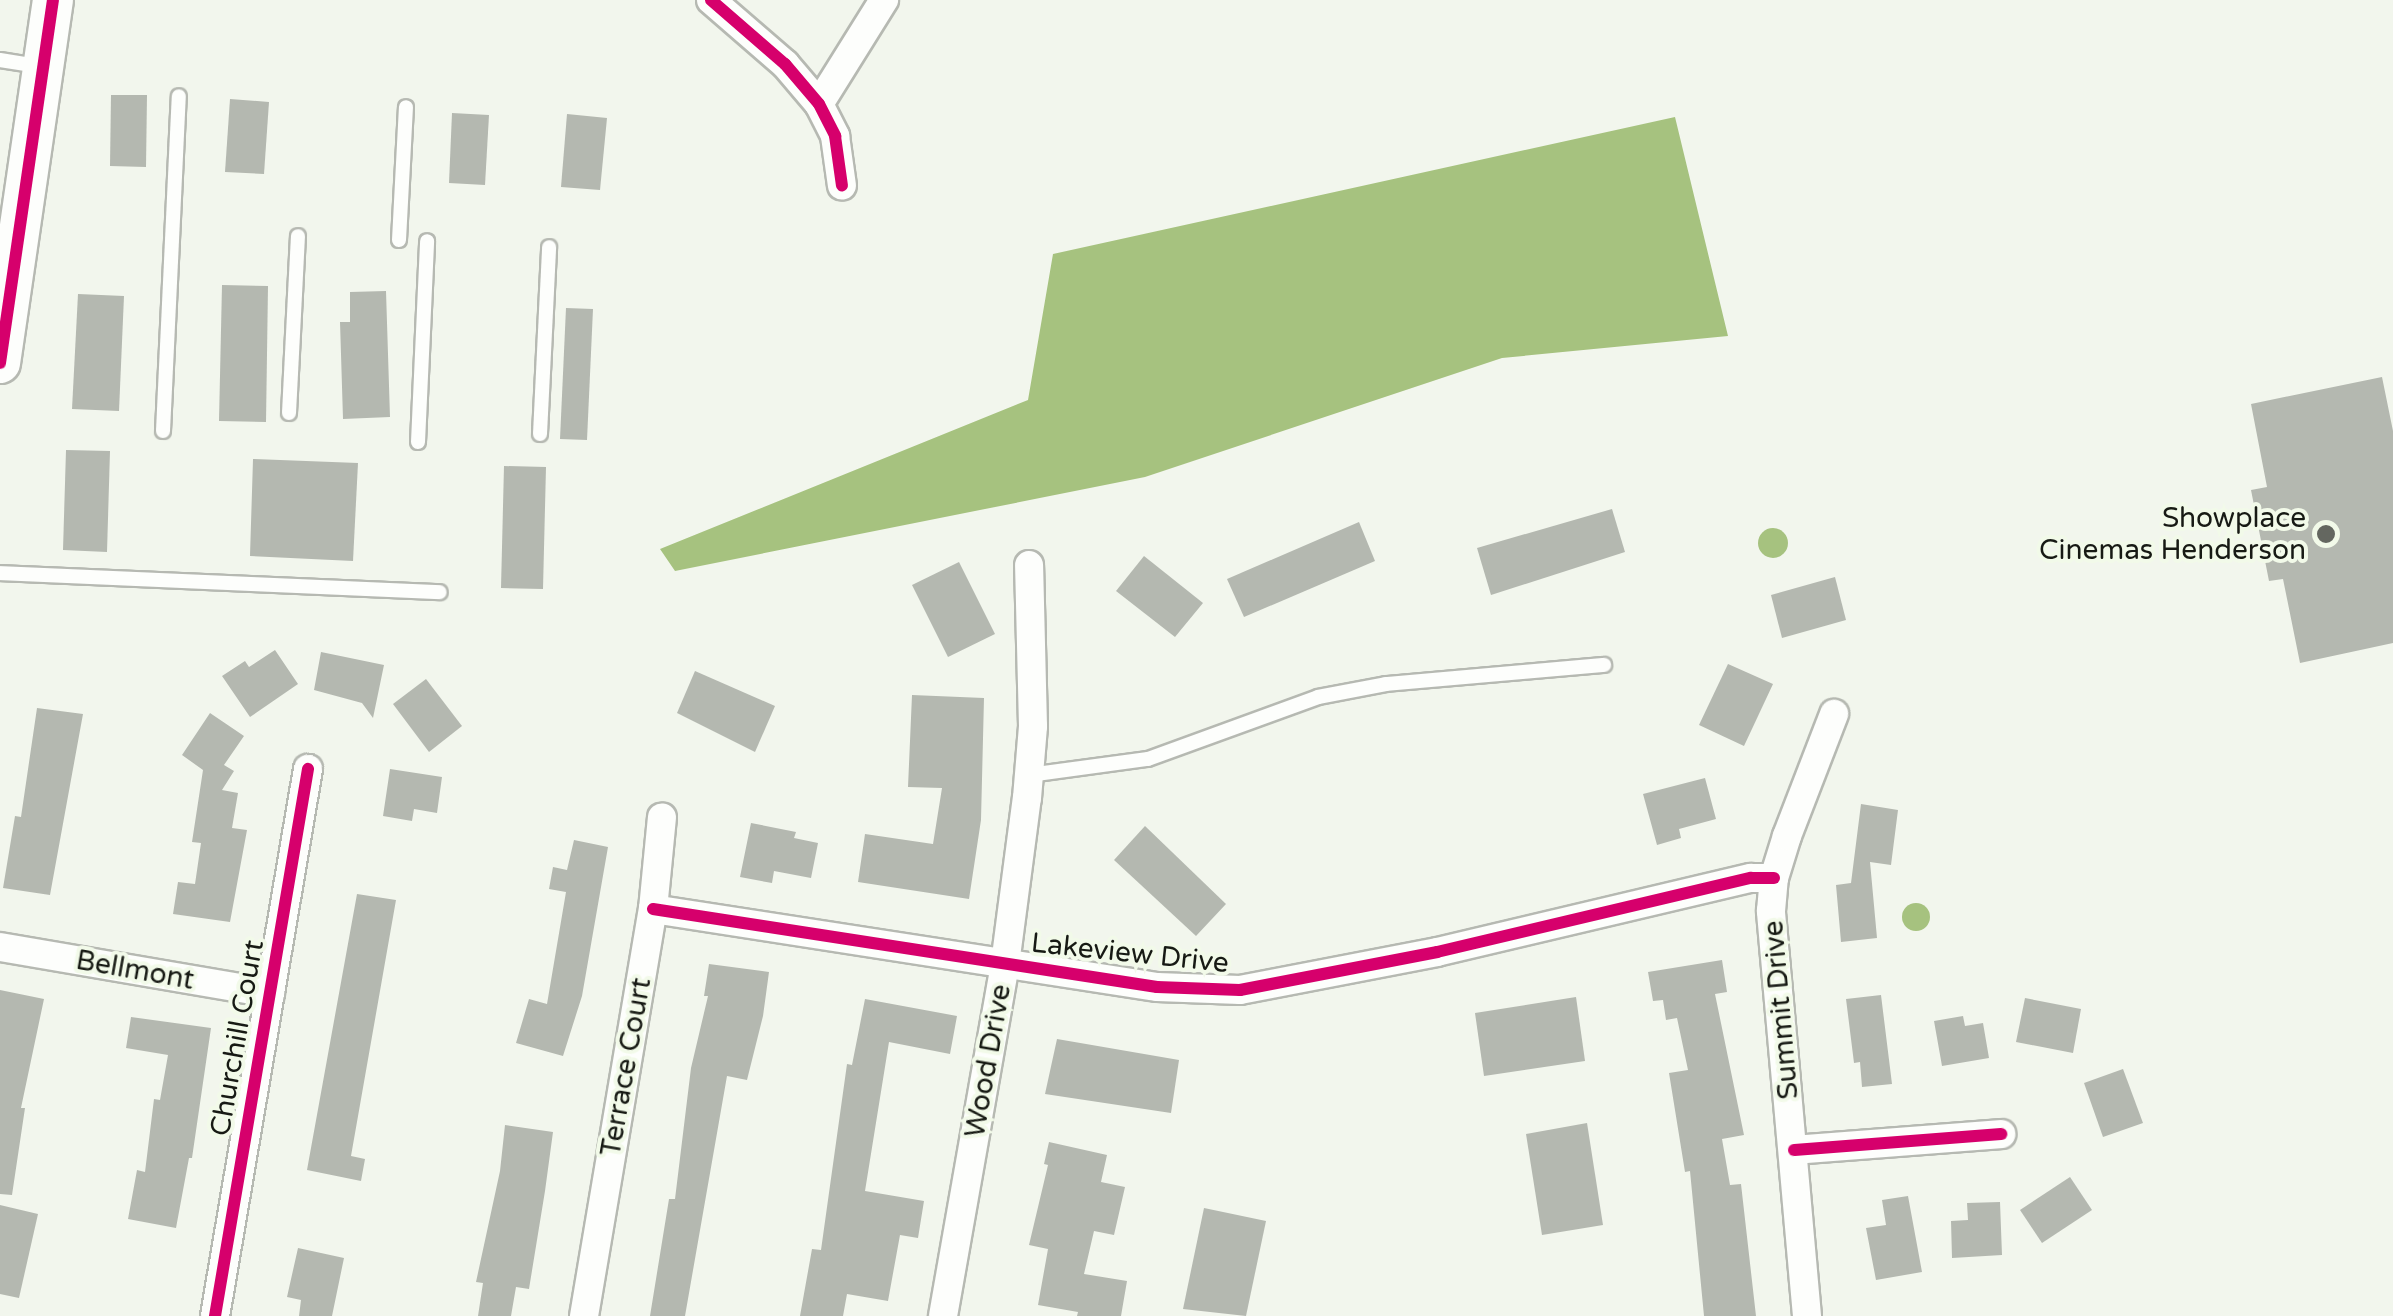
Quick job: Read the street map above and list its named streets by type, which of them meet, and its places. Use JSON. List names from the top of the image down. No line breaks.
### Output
{"streets":{"street":["Lakeview Drive","Bellmont","Summit Drive","Churchill Court","Wood Drive","Terrace Court"]},"crossings":[["Lakeview Drive","Summit Drive"],["Lakeview Drive","Wood Drive"],["Lakeview Drive","Terrace Court"],["Bellmont","Churchill Court"]],"places":["Showplace Cinemas Henderson"]}
